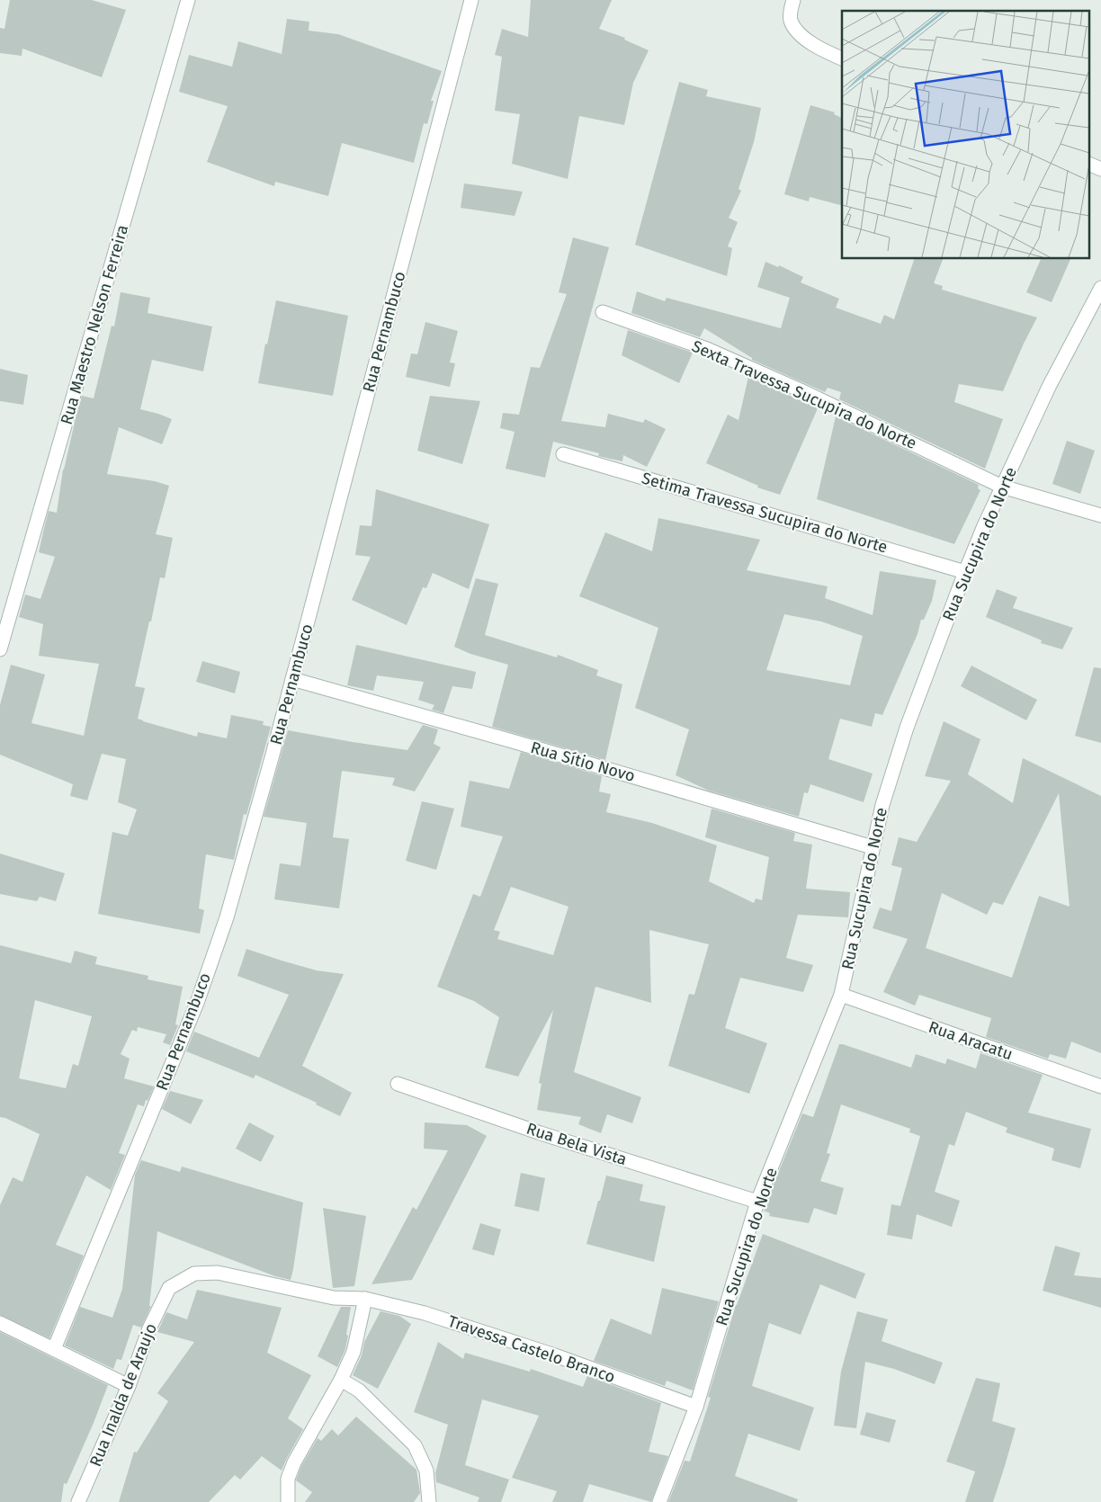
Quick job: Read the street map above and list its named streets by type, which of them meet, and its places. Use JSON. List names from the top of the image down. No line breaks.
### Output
{"streets":{"street":["Rua Maestro Nelson Ferreira","Rua Pernambuco","Sexta Travessa Sucupira do Norte","Setima Travessa Sucupira do Norte","Rua Sucupira do Norte","Rua Sítio Novo","Rua Aracatu","Rua Bela Vista","Travessa Castelo Branco","Rua Inalda de Araujo"]},"crossings":[["Rua Pernambuco","Rua Sítio Novo"],["Sexta Travessa Sucupira do Norte","Rua Sucupira do Norte"],["Setima Travessa Sucupira do Norte","Rua Sucupira do Norte"],["Rua Sucupira do Norte","Rua Sítio Novo"],["Rua Sucupira do Norte","Rua Aracatu"],["Rua Sucupira do Norte","Rua Bela Vista"],["Rua Sucupira do Norte","Travessa Castelo Branco"],["Travessa Castelo Branco","Rua Inalda de Araujo"]]}
